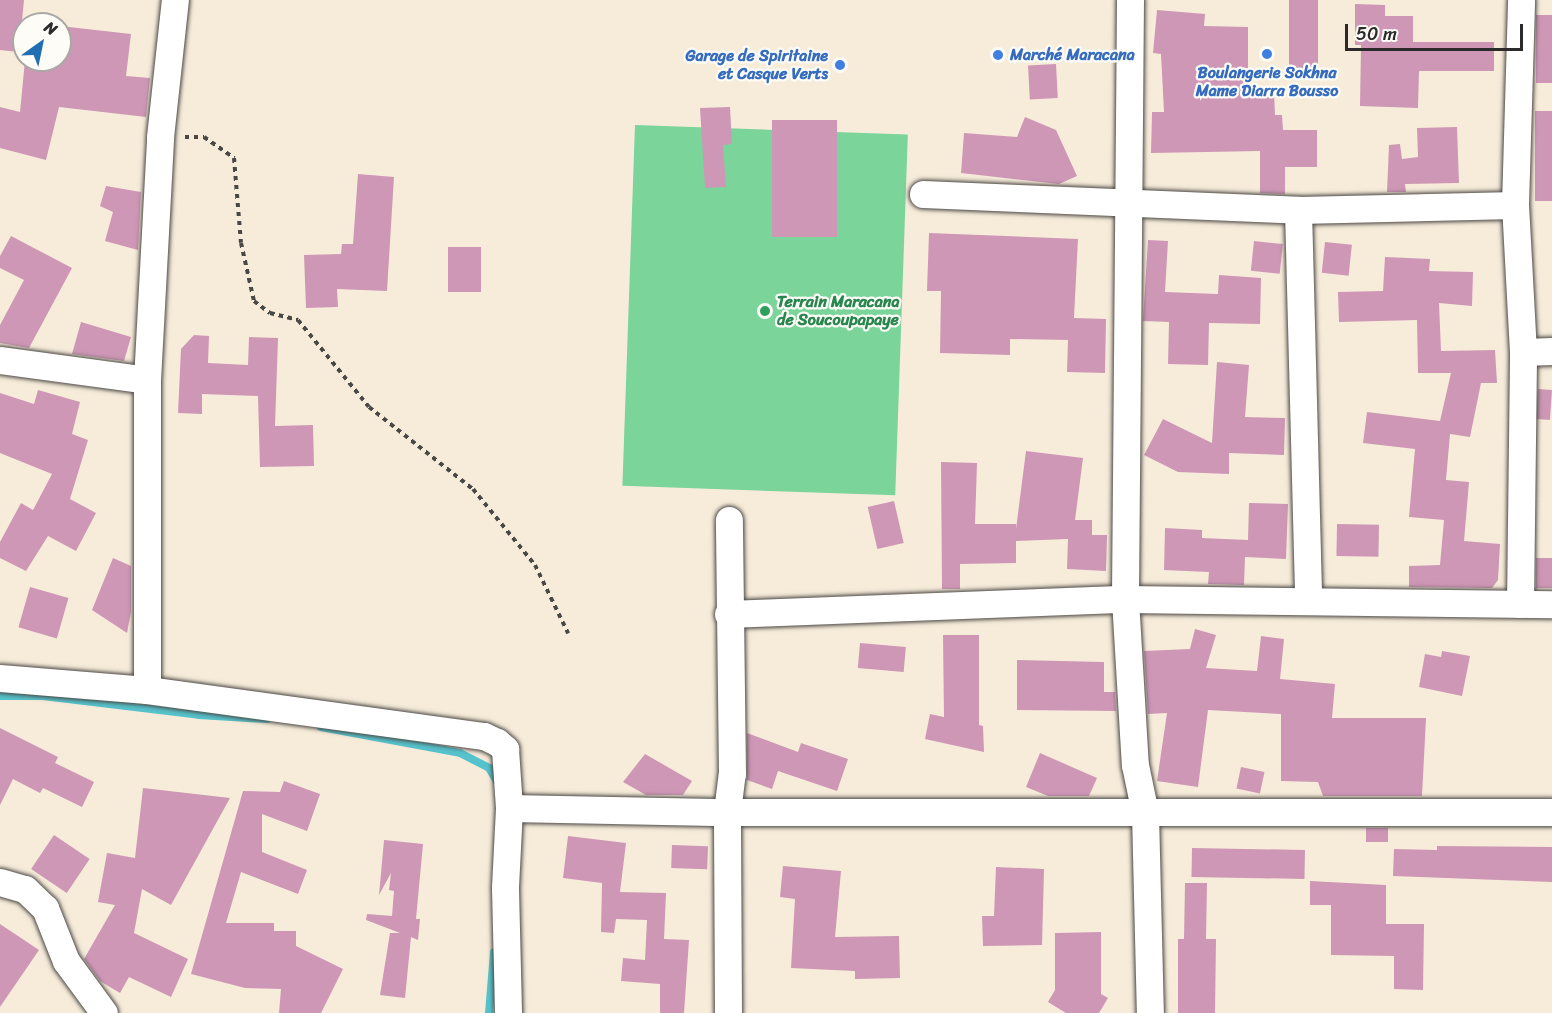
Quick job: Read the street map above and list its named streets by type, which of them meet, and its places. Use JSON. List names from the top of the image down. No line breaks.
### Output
{"places":["Boulangerie Sokhna Mame Diarra Bousso","Marché Maracana","Garage de Spiritaine et Casque Verts","Terrain Maracana de Soucoupapaye"],"scale_bar":"50 m","north":"top right"}
